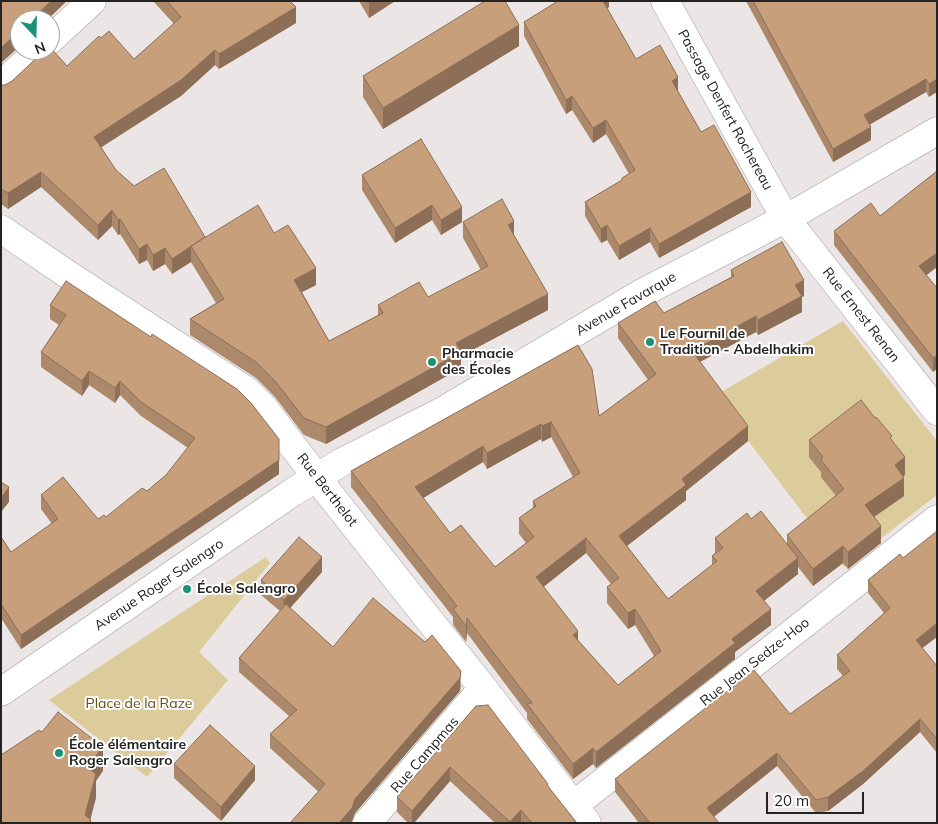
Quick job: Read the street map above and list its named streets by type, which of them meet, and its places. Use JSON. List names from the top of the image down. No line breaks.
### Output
{"streets":{"street":["Passage Denfert Rochereau","Avenue Favarque","Rue Ernest Renan","Rue Berthelot","Avenue Roger Salengro","Rue Jean Sedze-Hoo","Rue Campmas"]},"crossings":[["Passage Denfert Rochereau","Avenue Favarque"],["Passage Denfert Rochereau","Rue Ernest Renan"],["Avenue Favarque","Rue Ernest Renan"],["Avenue Favarque","Rue Berthelot"],["Avenue Favarque","Avenue Roger Salengro"],["Rue Berthelot","Avenue Roger Salengro"],["Rue Berthelot","Rue Jean Sedze-Hoo"],["Rue Berthelot","Rue Campmas"]],"parks":["Place de la Raze"],"places":["Le Fournil de Tradition - Abdelhakim","Pharmacie des Écoles","École Salengro","École élémentaire Roger Salengro"],"scale_bar":"20 m","north":"bottom"}
